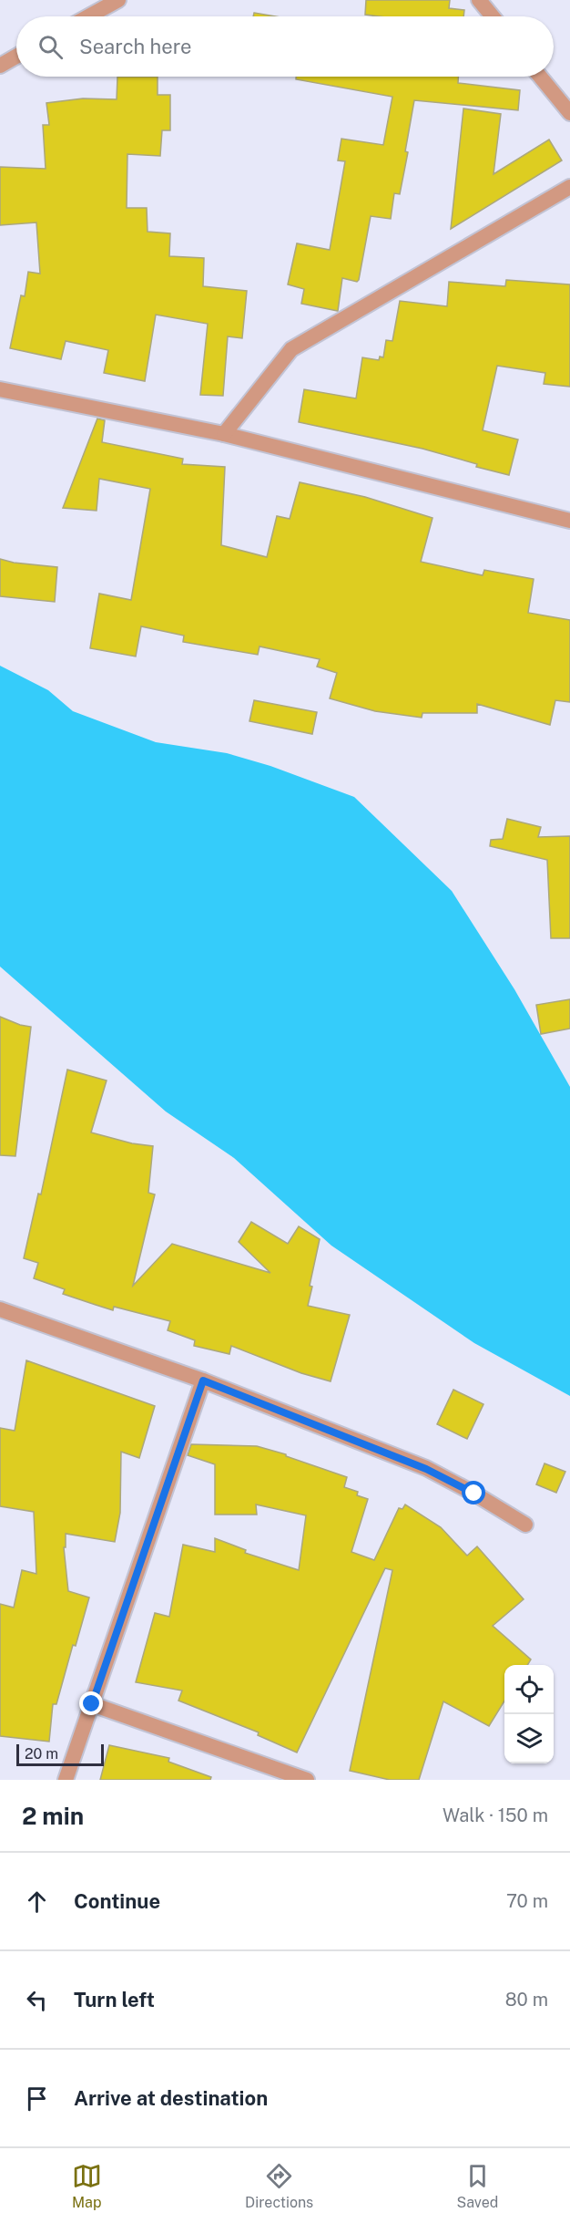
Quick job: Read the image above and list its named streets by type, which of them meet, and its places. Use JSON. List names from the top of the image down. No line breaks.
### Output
{"scale_bar":"20 m","page":{"search":"Search here","scale":"20 m","heading":["2 min","Walk · 150 m"],"list":[["Continue","70 m"],["Turn left","80 m"],"Arrive at destination"],"nav":["Map","Directions","Saved"]}}
